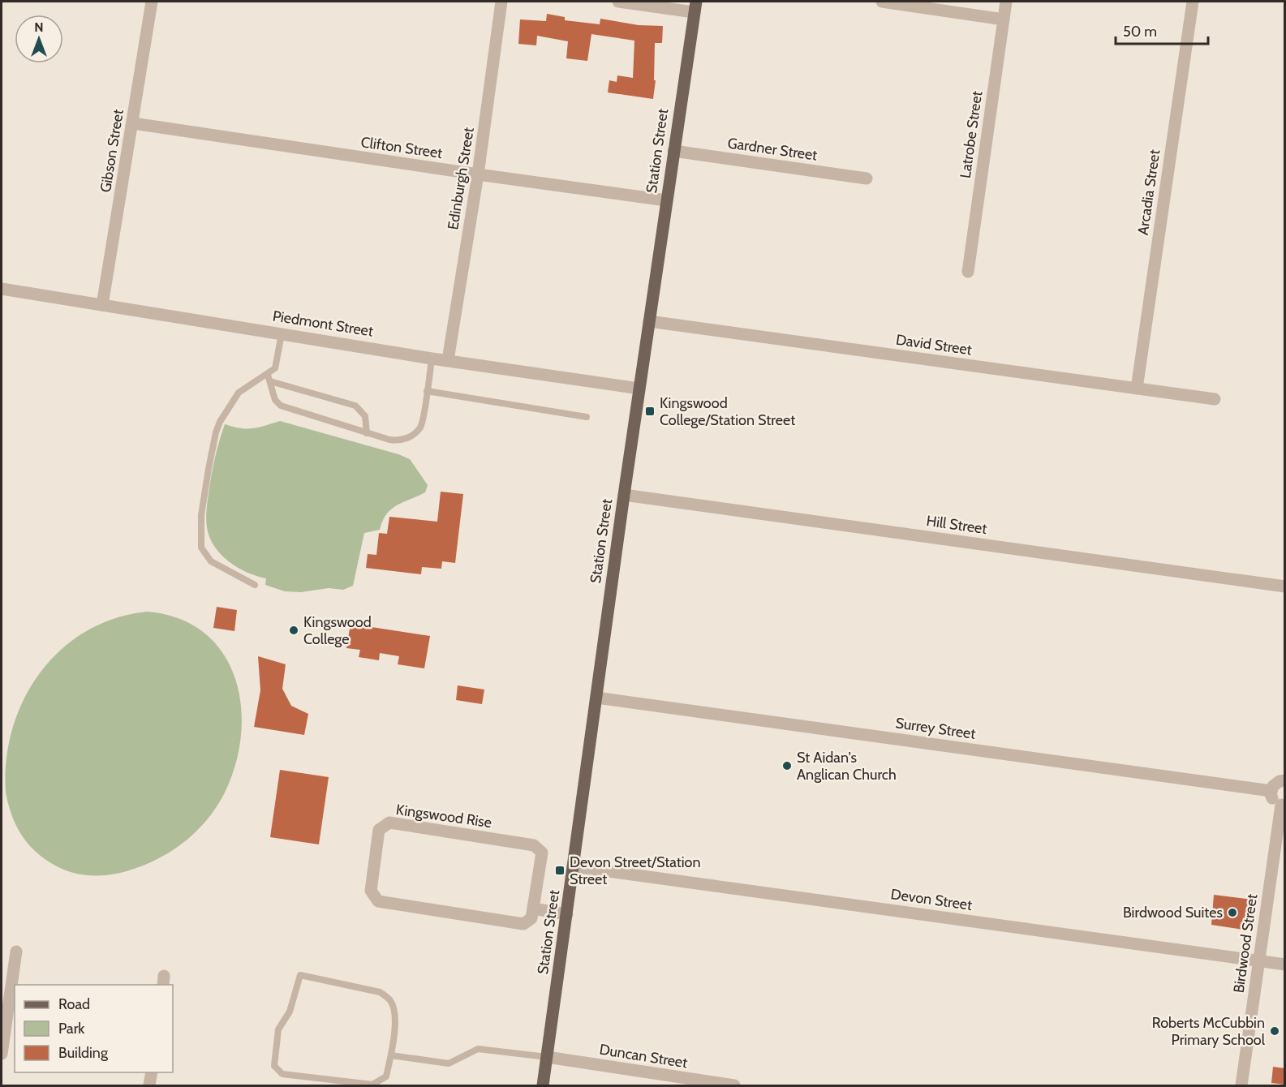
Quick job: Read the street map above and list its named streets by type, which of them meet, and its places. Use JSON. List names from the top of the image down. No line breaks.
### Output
{"streets":{"main road":["Station Street"],"street":["Latrobe Street","Clifton Street","Gardner Street","Gibson Street","Edinburgh Street","Arcadia Street","Piedmont Street","David Street","Hill Street","Surrey Street","Kingswood Rise","Devon Street","Birdwood Street","Duncan Street"]},"crossings":[["Clifton Street","Gibson Street"],["Clifton Street","Station Street"],["Clifton Street","Edinburgh Street"],["Gardner Street","Station Street"],["Gibson Street","Piedmont Street"],["Station Street","Piedmont Street"],["Station Street","David Street"],["Station Street","Hill Street"],["Station Street","Surrey Street"],["Station Street","Devon Street"],["Station Street","Duncan Street"],["Edinburgh Street","Piedmont Street"],["Arcadia Street","David Street"],["Devon Street","Birdwood Street"]],"places":{"transit":["Kingswood College/Station Street","Devon Street/Station Street"],"other":["Kingswood College","St Aidan's Anglican Church","Birdwood Suites","Roberts McCubbin Primary School"]},"legend":["Road","Park","Building"],"scale_bar":"50 m","north":"top"}
